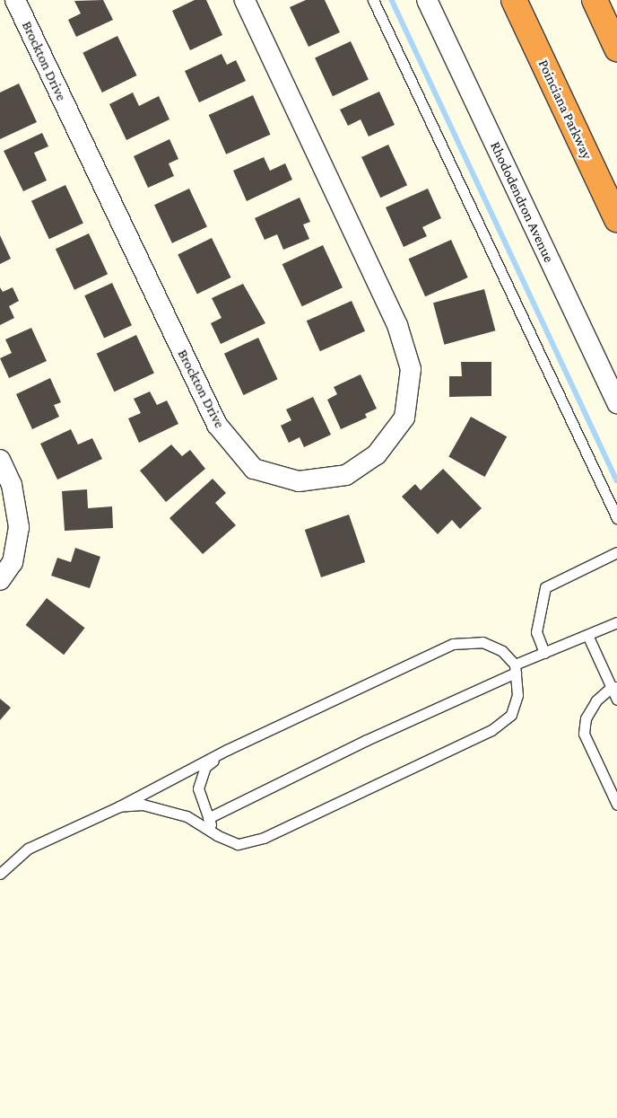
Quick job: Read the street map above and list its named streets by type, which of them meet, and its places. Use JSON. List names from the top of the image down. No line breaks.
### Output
{"streets":{"highway":["Poinciana Parkway"],"street":["Brockton Drive","Rhododendron Avenue"]}}
